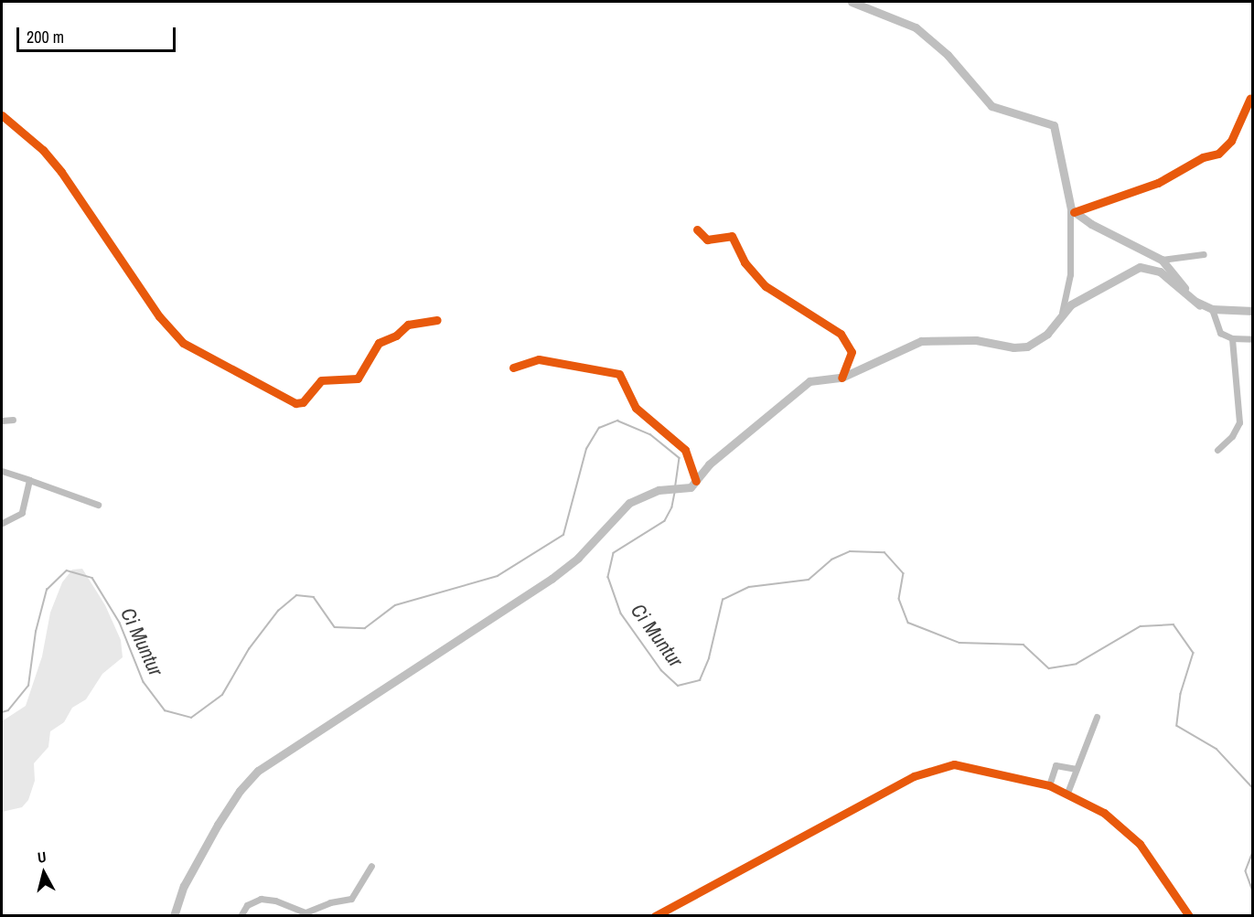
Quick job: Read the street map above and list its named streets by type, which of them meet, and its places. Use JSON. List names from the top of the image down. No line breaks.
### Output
{"water":["Ci Muntur"],"scale_bar":"200 m","north":"top"}
